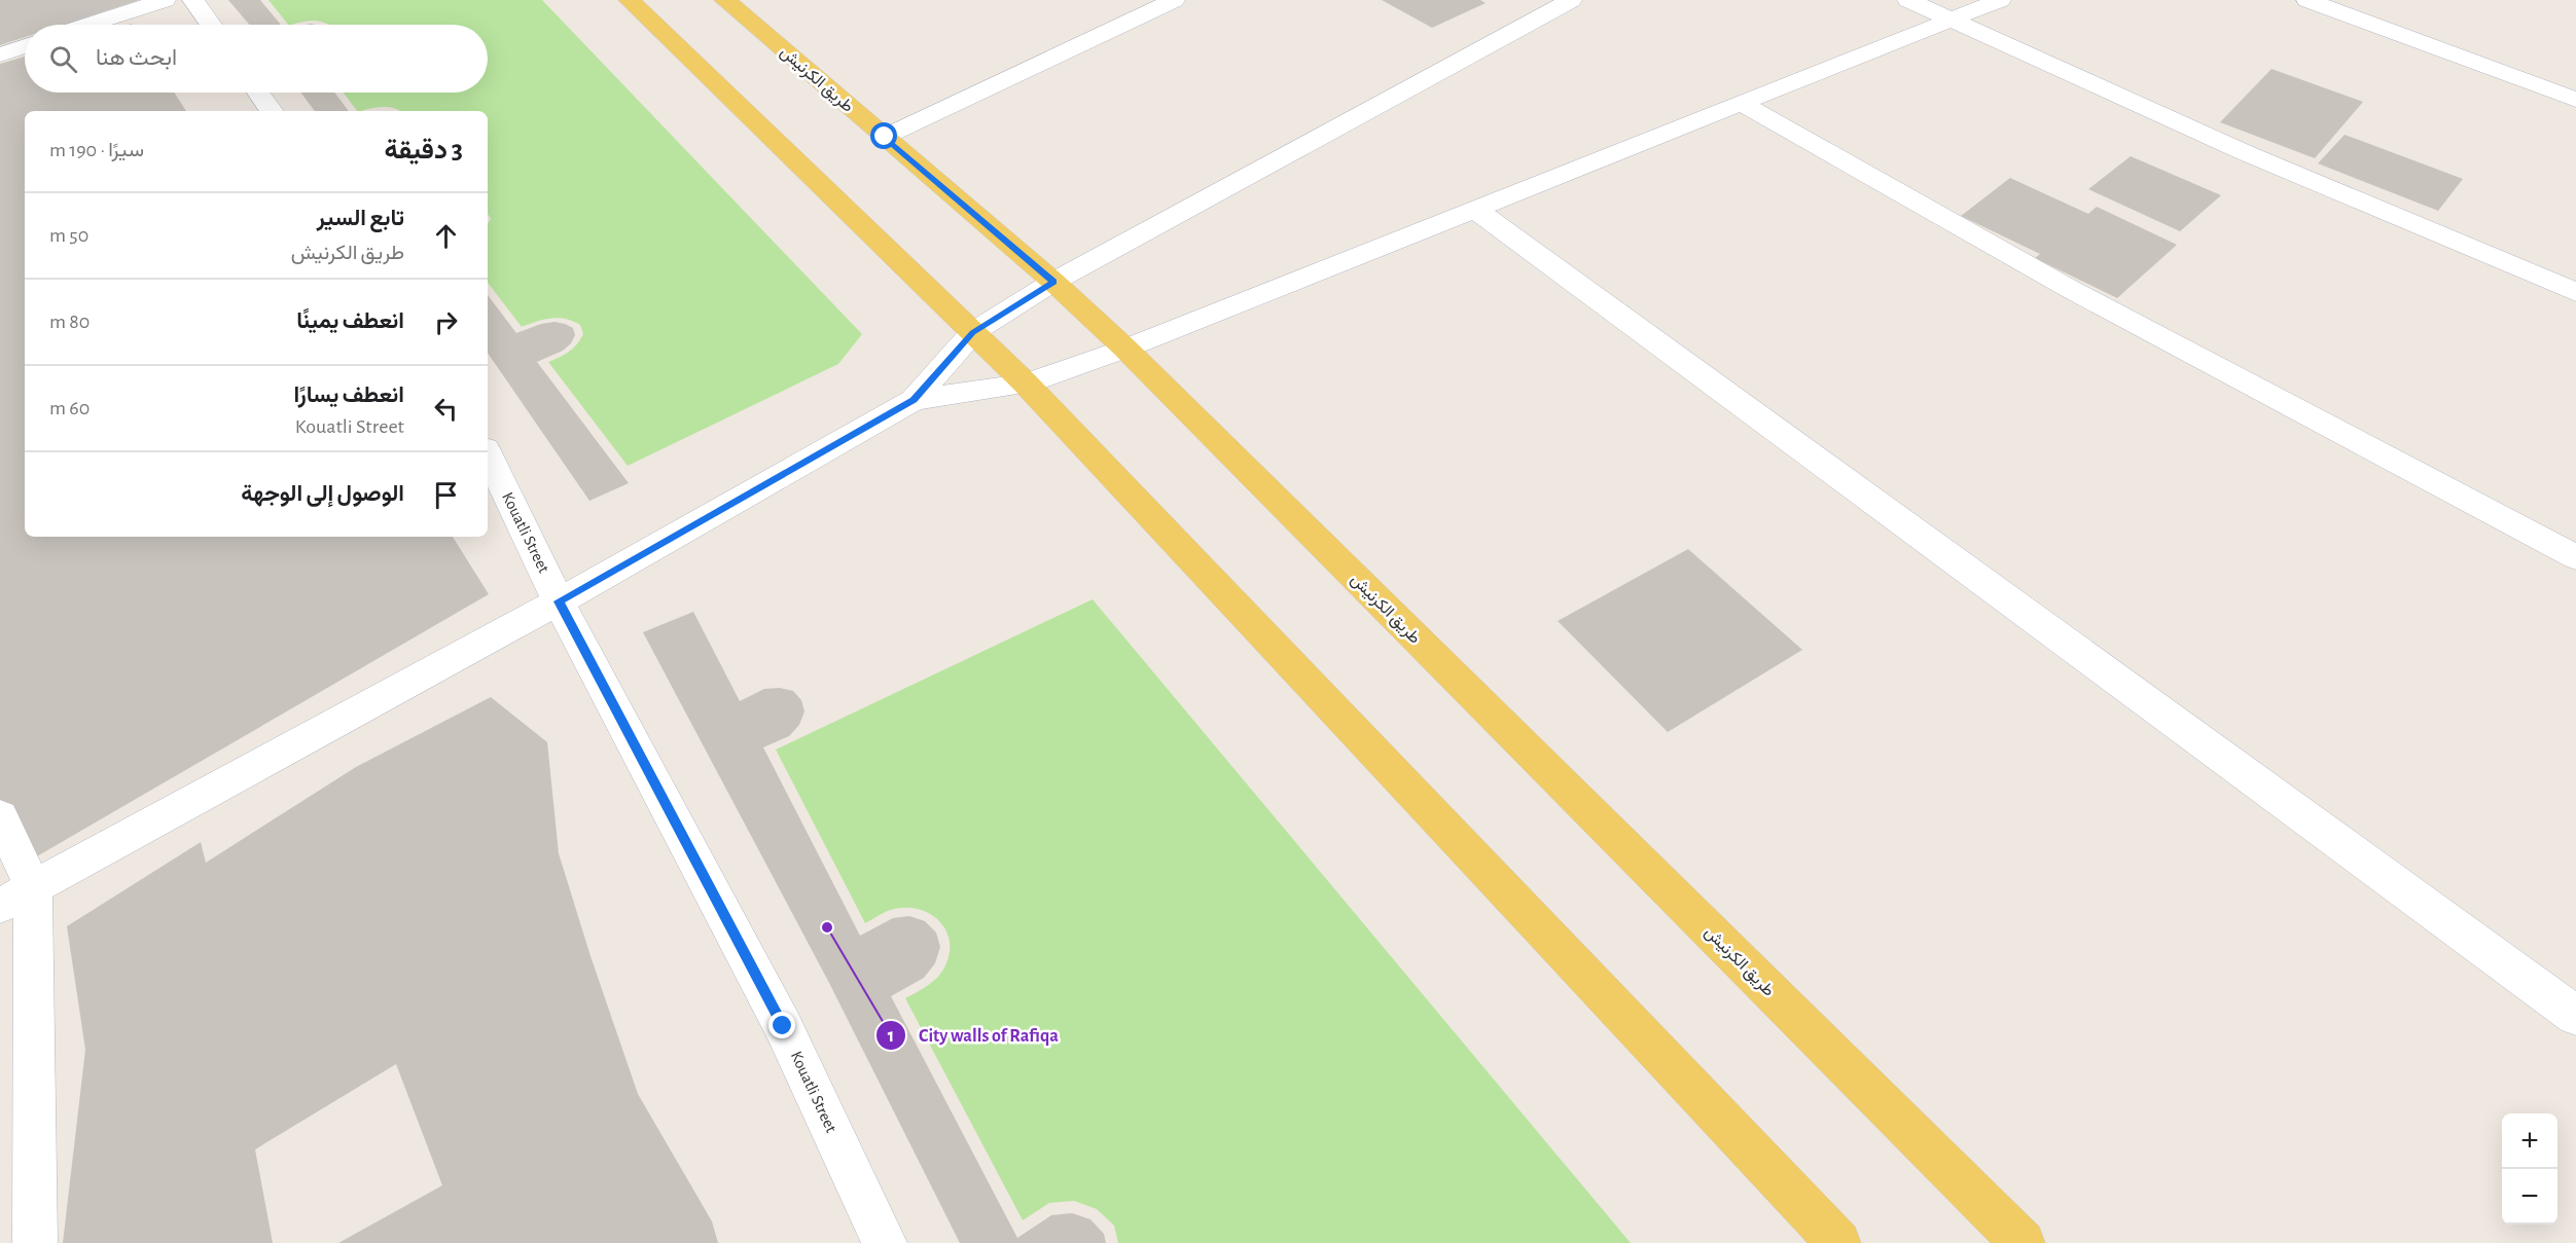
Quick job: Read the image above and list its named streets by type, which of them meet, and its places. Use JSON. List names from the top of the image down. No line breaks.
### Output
{"streets":{"main road":["طريق الكرنيش"],"street":["Kouatli Street"]},"places":["City walls of Rafiqa"],"page":{"search":"ابحث هنا","heading":["3 دقيقة","سيرًا · 190 m"],"list":[["تابع السير","طريق الكرنيش","50 m"],["انعطف يمينًا","80 m"],["انعطف يسارًا","Kouatli Street","60 m"],"الوصول إلى الوجهة"],"map_buttons":["+","−"]}}
